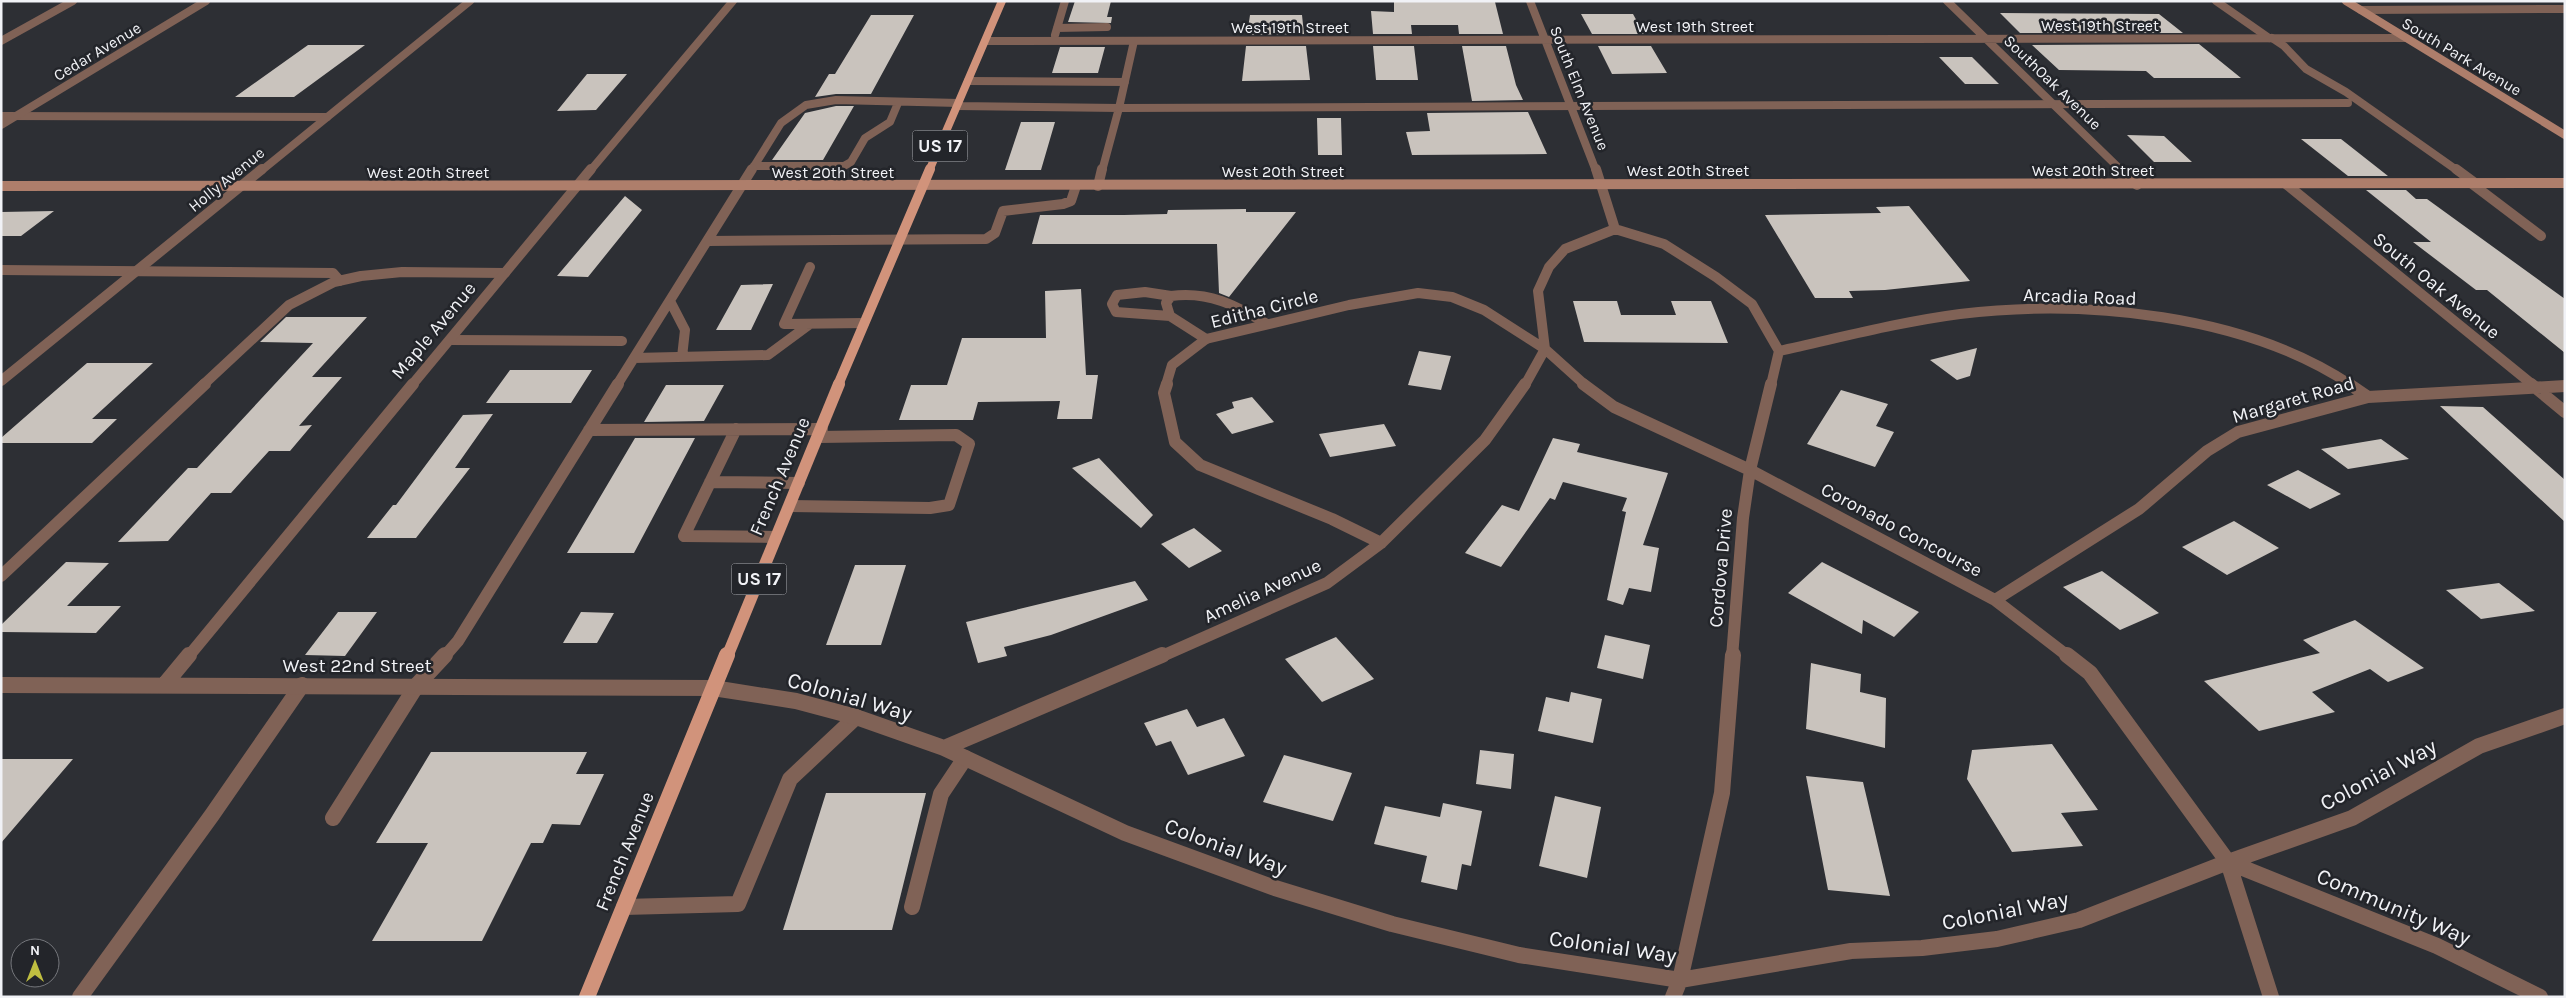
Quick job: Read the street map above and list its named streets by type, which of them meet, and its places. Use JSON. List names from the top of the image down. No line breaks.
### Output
{"streets":{"main road":["US 17","French Avenue"],"street":["West 19th Street","Cedar Avenue","South Park Avenue","SouthOak Avenue","South Elm Avenue","West 20th Street","Holly Avenue","South Oak Avenue","Arcadia Road","Editha Circle","Maple Avenue","Margaret Road","Coronado Concourse","Cordova Drive","Amelia Avenue","West 22nd Street","Colonial Way","Community Way"]},"crossings":[["West 19th Street","South Park Avenue"],["West 19th Street","SouthOak Avenue"],["West 19th Street","South Elm Avenue"],["West 19th Street","French Avenue"],["SouthOak Avenue","West 20th Street"],["South Elm Avenue","West 20th Street"],["West 20th Street","Holly Avenue"],["West 20th Street","South Oak Avenue"],["West 20th Street","Maple Avenue"],["West 20th Street","French Avenue"],["South Oak Avenue","Margaret Road"],["Arcadia Road","Margaret Road"],["Arcadia Road","Cordova Drive"],["Editha Circle","Coronado Concourse"],["Editha Circle","Amelia Avenue"],["Maple Avenue","West 22nd Street"],["Margaret Road","Coronado Concourse"],["French Avenue","West 22nd Street"],["French Avenue","Colonial Way"],["Coronado Concourse","Cordova Drive"],["Coronado Concourse","Amelia Avenue"],["Coronado Concourse","Colonial Way"],["Coronado Concourse","Community Way"],["Cordova Drive","Colonial Way"],["Amelia Avenue","Colonial Way"],["West 22nd Street","Colonial Way"],["Colonial Way","Community Way"]],"north":"top"}
